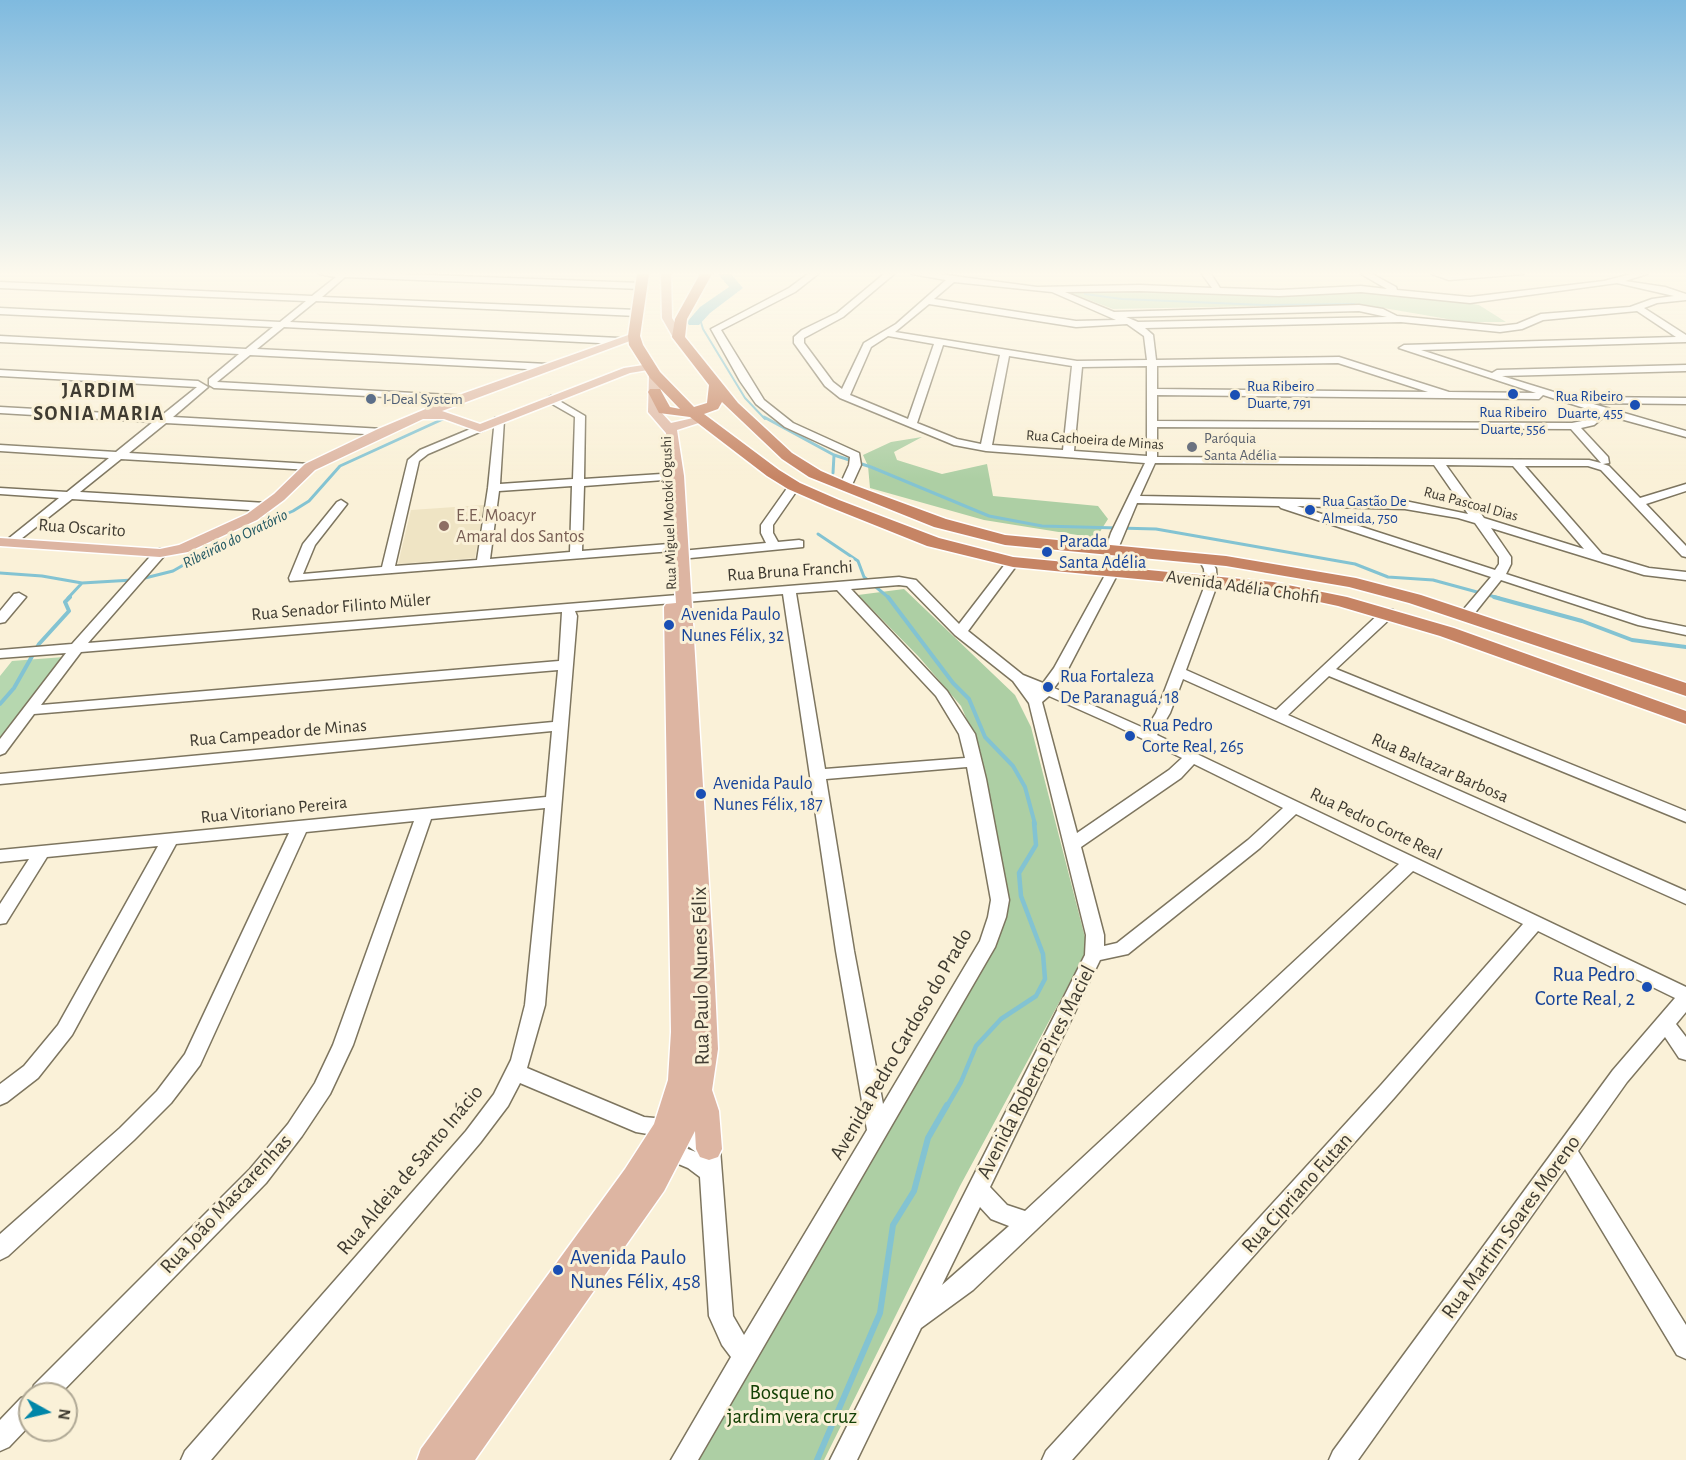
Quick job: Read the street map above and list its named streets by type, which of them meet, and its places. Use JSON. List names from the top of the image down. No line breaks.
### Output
{"streets":{"highway":["Avenida Adélia Chohfi"],"main road":["Rua Miguel Motoki Ogushi","Rua Oscarito","Rua Paulo Nunes Félix"],"street":["Rua Cachoeira de Minas","Rua Pascoal Dias","Rua Bruna Franchi","Rua Senador Filinto Müler","Rua Campeador de Minas","Rua Baltazar Barbosa","Rua Vitoriano Pereira","Rua Pedro Corte Real","Avenida Pedro Cardoso do Prado","Avenida Roberto Pires Maciel","Rua Aldeia de Santo Inácio","Rua Cipriano Futan","Rua João Mascarenhas","Rua Martim Soares Moreno"]},"crossings":[["Rua Miguel Motoki Ogushi","Rua Bruna Franchi"],["Rua Miguel Motoki Ogushi","Avenida Adélia Chohfi"],["Rua Miguel Motoki Ogushi","Rua Senador Filinto Müler"],["Rua Miguel Motoki Ogushi","Rua Paulo Nunes Félix"],["Rua Bruna Franchi","Rua Senador Filinto Müler"],["Rua Bruna Franchi","Rua Paulo Nunes Félix"],["Rua Bruna Franchi","Avenida Pedro Cardoso do Prado"],["Rua Bruna Franchi","Avenida Roberto Pires Maciel"],["Rua Senador Filinto Müler","Rua Paulo Nunes Félix"],["Rua Senador Filinto Müler","Rua Aldeia de Santo Inácio"],["Rua Campeador de Minas","Rua Aldeia de Santo Inácio"],["Rua Vitoriano Pereira","Rua Aldeia de Santo Inácio"],["Rua Vitoriano Pereira","Rua João Mascarenhas"],["Rua Pedro Corte Real","Avenida Roberto Pires Maciel"],["Rua Pedro Corte Real","Rua Cipriano Futan"],["Rua Pedro Corte Real","Rua Martim Soares Moreno"]],"districts":["JARDIM SONIA MARIA"],"water":["Ribeirão do Oratório"],"parks":["Bosque no jardim vera cruz"],"places":["Rua Ribeiro Duarte, 556","Rua Ribeiro Duarte, 791","I-Deal System","Rua Ribeiro Duarte, 455","Paróquia Santa Adélia","Rua Gastão De Almeida, 750","E.E. Moacyr Amaral dos Santos","Parada Santa Adélia","Avenida Paulo Nunes Félix, 32","Rua Fortaleza De Paranaguá, 18","Rua Pedro Corte Real, 265","Avenida Paulo Nunes Félix, 187","Rua Pedro Corte Real, 2","Avenida Paulo Nunes Félix, 458"],"north":"right"}
